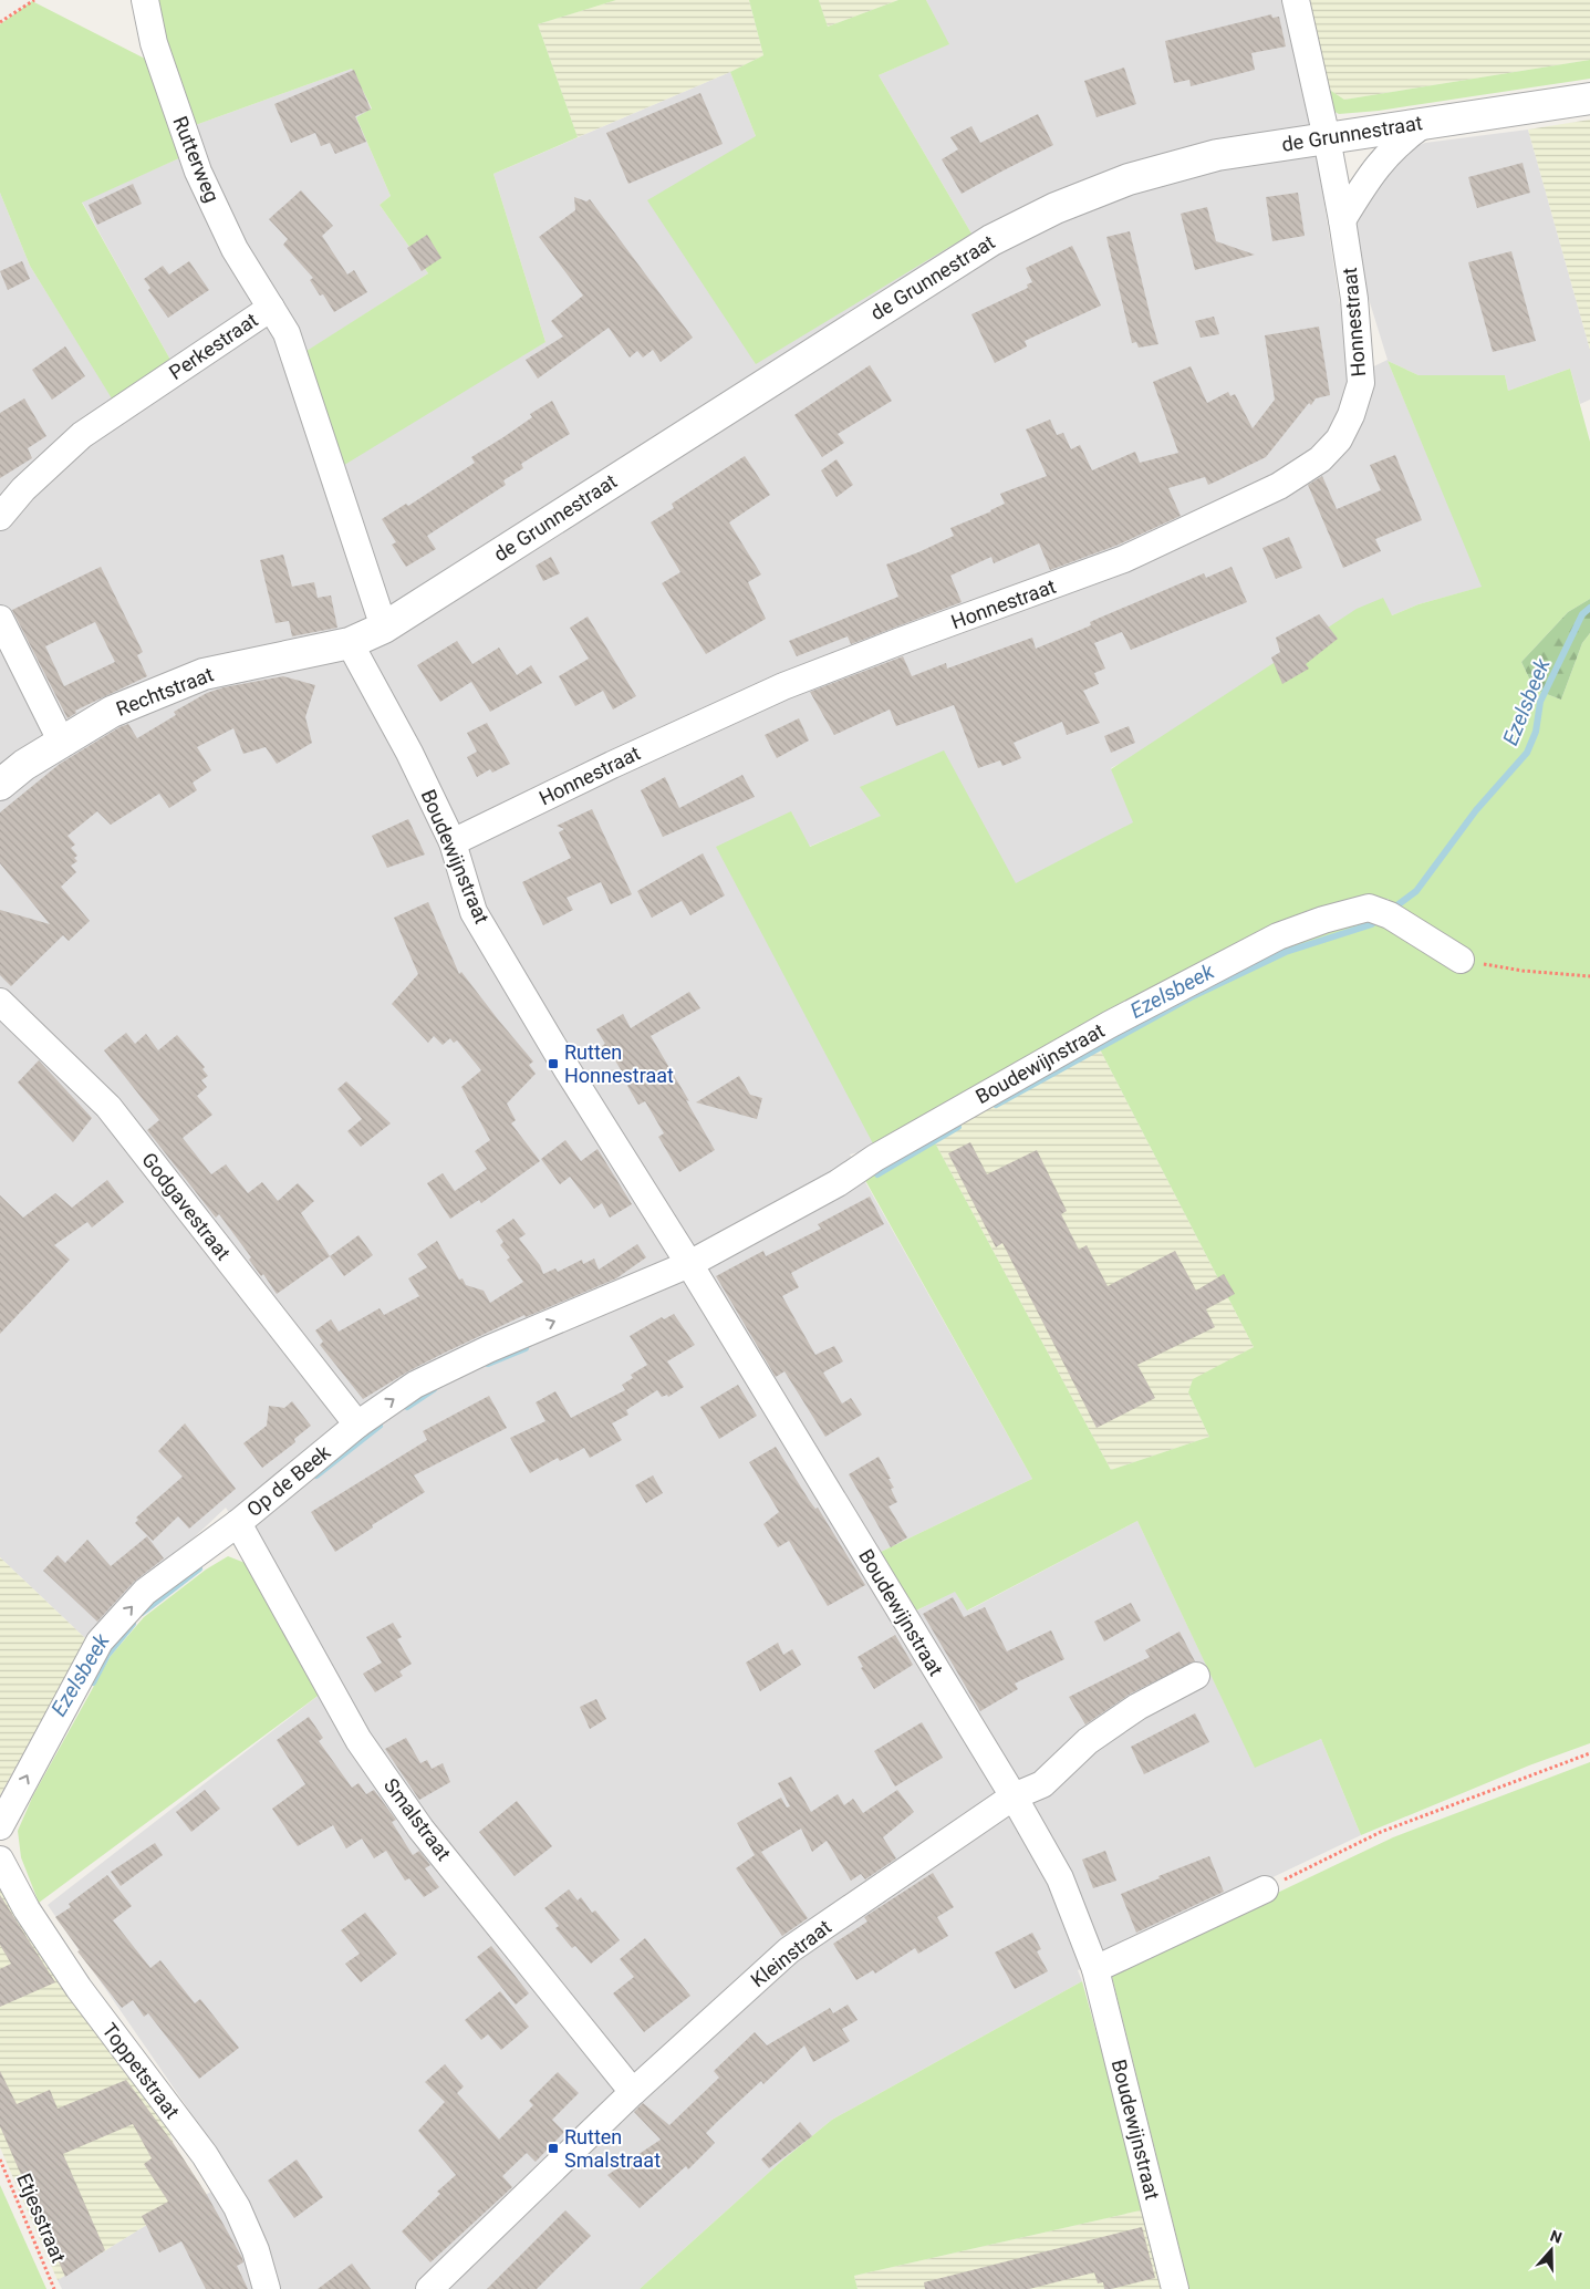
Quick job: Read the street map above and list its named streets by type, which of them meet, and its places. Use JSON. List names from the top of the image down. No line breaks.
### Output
{"streets":{"street":["de Grunnestraat","Rutterweg","Honnestraat","Perkestraat","Rechtstraat","Boudewijnstraat","Godgavestraat","Op de Beek","Smalstraat","Kleinstraat","Toppetstraat"],"path":["Etjesstraat"]},"crossings":[["de Grunnestraat","Honnestraat"],["de Grunnestraat","Perkestraat"],["de Grunnestraat","Rechtstraat"],["de Grunnestraat","Boudewijnstraat"],["Rutterweg","Perkestraat"],["Honnestraat","Boudewijnstraat"],["Rechtstraat","Boudewijnstraat"],["Boudewijnstraat","Op de Beek"],["Boudewijnstraat","Kleinstraat"],["Godgavestraat","Op de Beek"],["Op de Beek","Smalstraat"],["Smalstraat","Kleinstraat"]],"one_way":["Op de Beek"],"water":["Ezelsbeek"],"places":{"transit":["Rutten Honnestraat","Rutten Smalstraat"]},"north":"top"}
